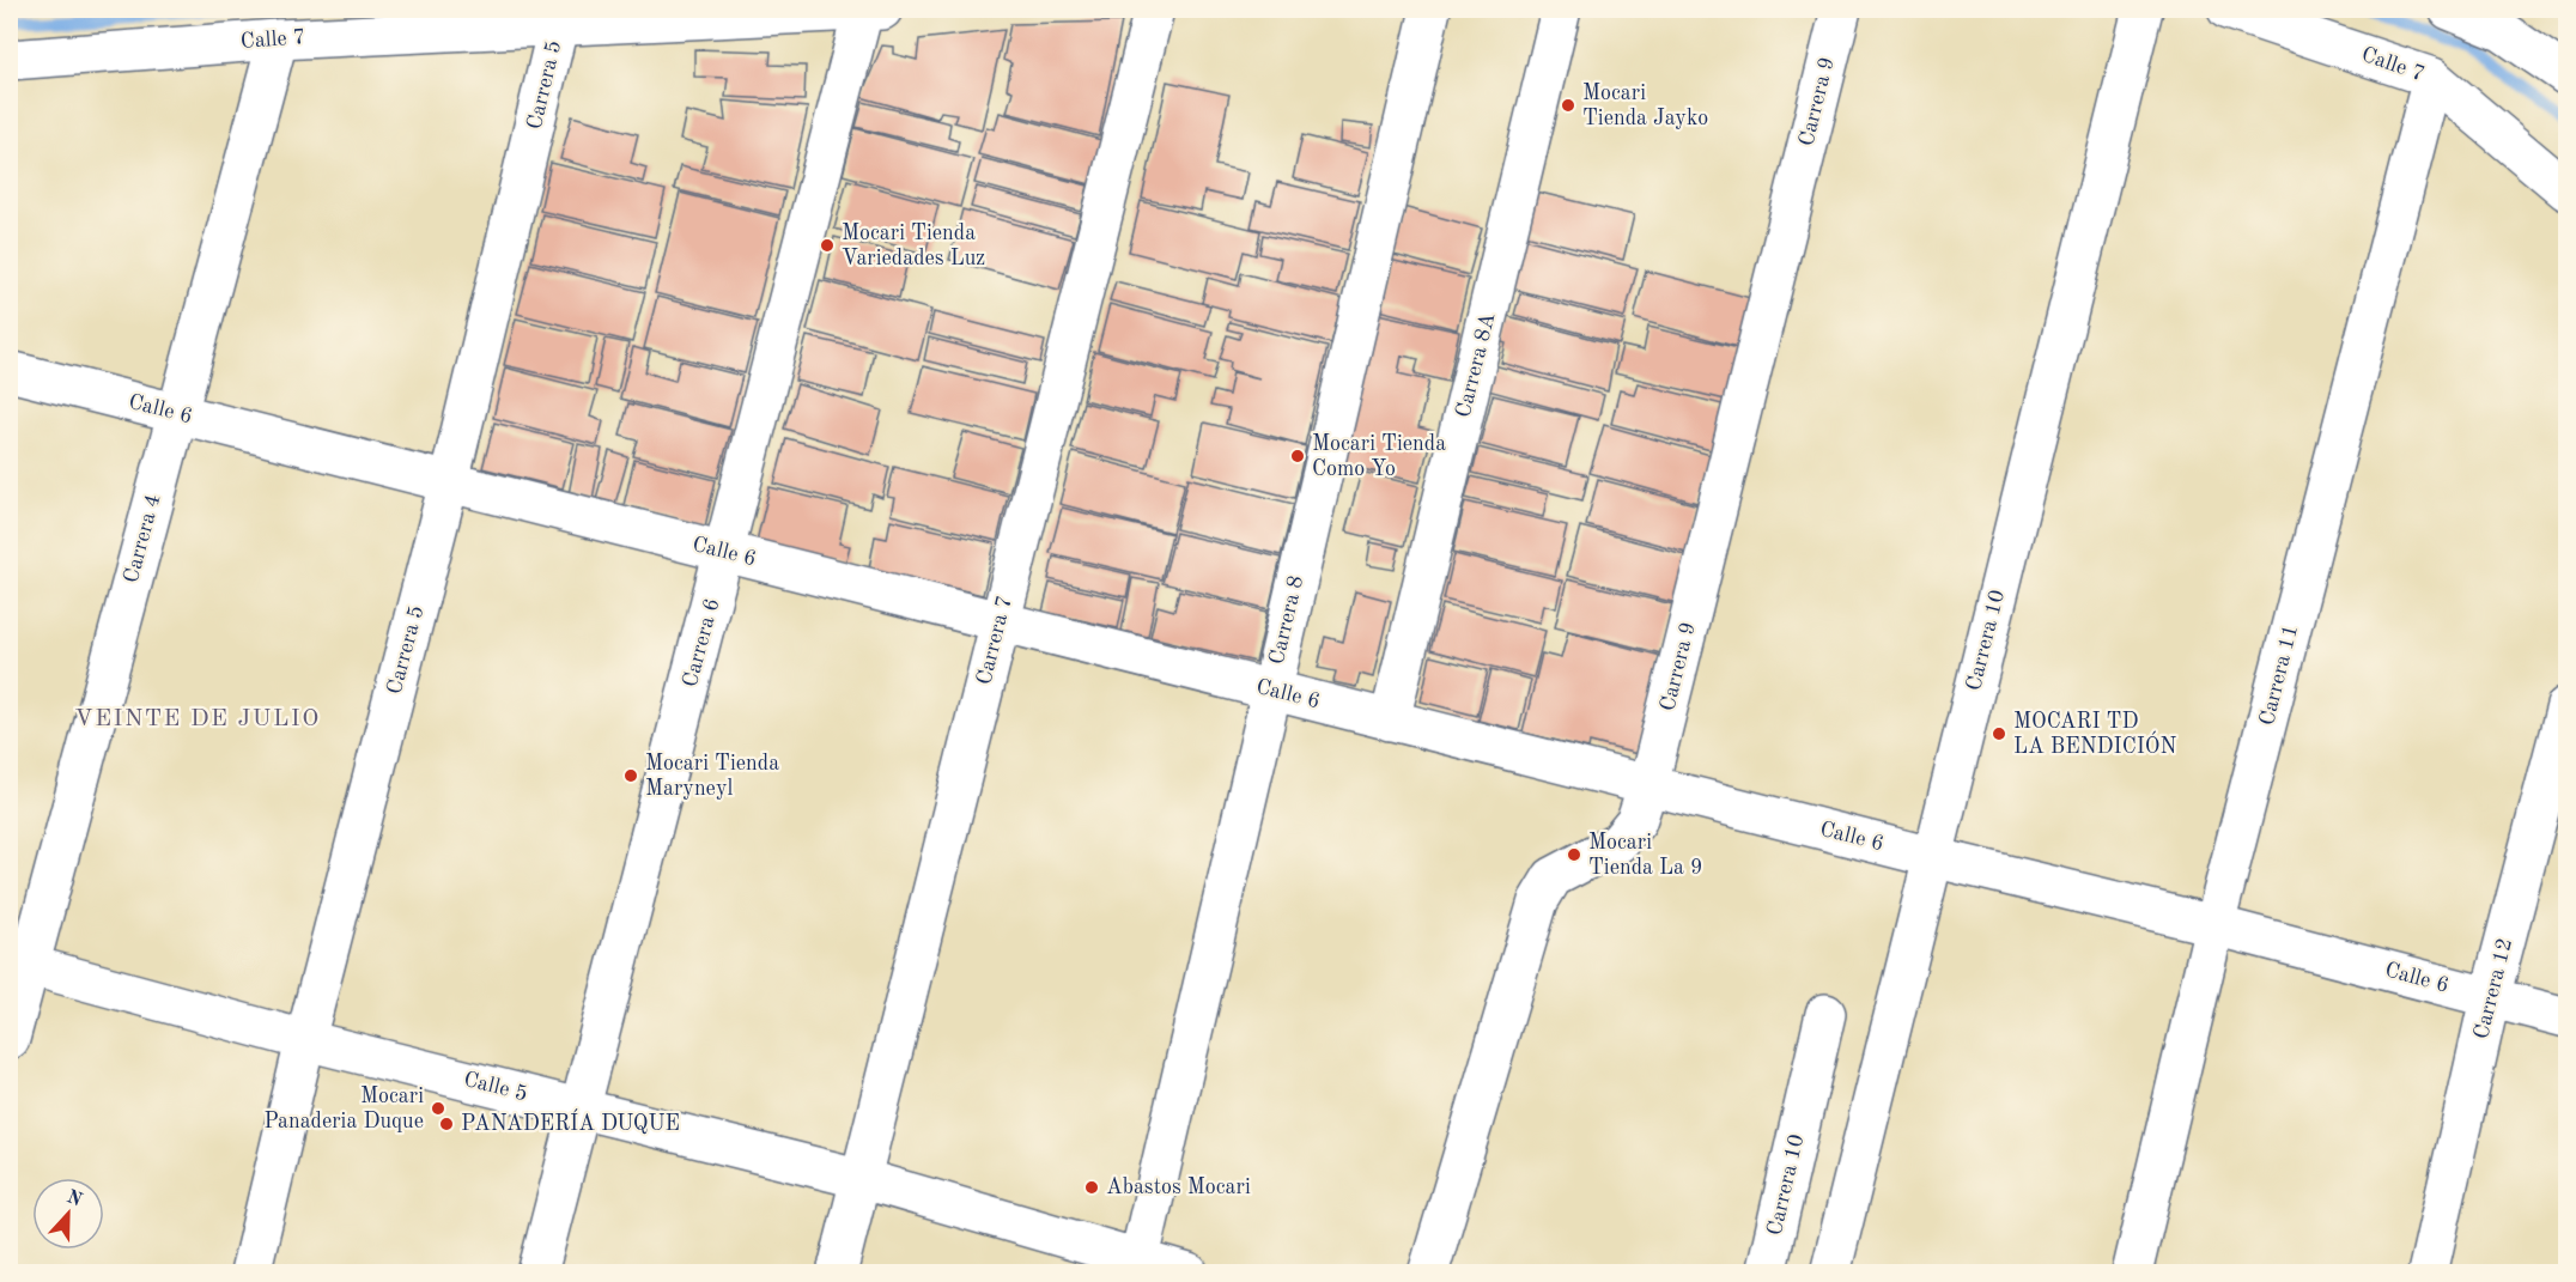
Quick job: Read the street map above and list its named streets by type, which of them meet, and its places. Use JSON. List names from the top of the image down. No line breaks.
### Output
{"streets":{"street":["Calle 7","Carrera 5","Carrera 9","Carrera 8A","Calle 6","Carrera 4","Carrera 8","Carrera 7","Carrera 10","Carrera 6","Carrera 11","Carrera 12","Calle 5"]},"crossings":[["Calle 7","Carrera 5"],["Calle 7","Carrera 4"],["Calle 7","Carrera 6"],["Calle 7","Carrera 11"],["Carrera 5","Calle 6"],["Carrera 5","Calle 5"],["Carrera 9","Calle 6"],["Carrera 8A","Calle 6"],["Calle 6","Carrera 4"],["Calle 6","Carrera 8"],["Calle 6","Carrera 7"],["Calle 6","Carrera 10"],["Calle 6","Carrera 6"],["Calle 6","Carrera 11"],["Calle 6","Carrera 12"],["Carrera 4","Calle 5"],["Carrera 8","Calle 5"],["Carrera 7","Calle 5"],["Carrera 6","Calle 5"]],"districts":["VEINTE DE JULIO"],"places":["Mocari Tienda Jayko","Mocari Tienda Variedades Luz","Mocari Tienda Como Yo","MOCARI TD LA BENDICIÓN","Mocari Tienda Maryneyl","Mocari Tienda La 9","Mocari Panaderia Duque","PANADERÍA DUQUE","Abastos Mocari"],"north":"top"}
